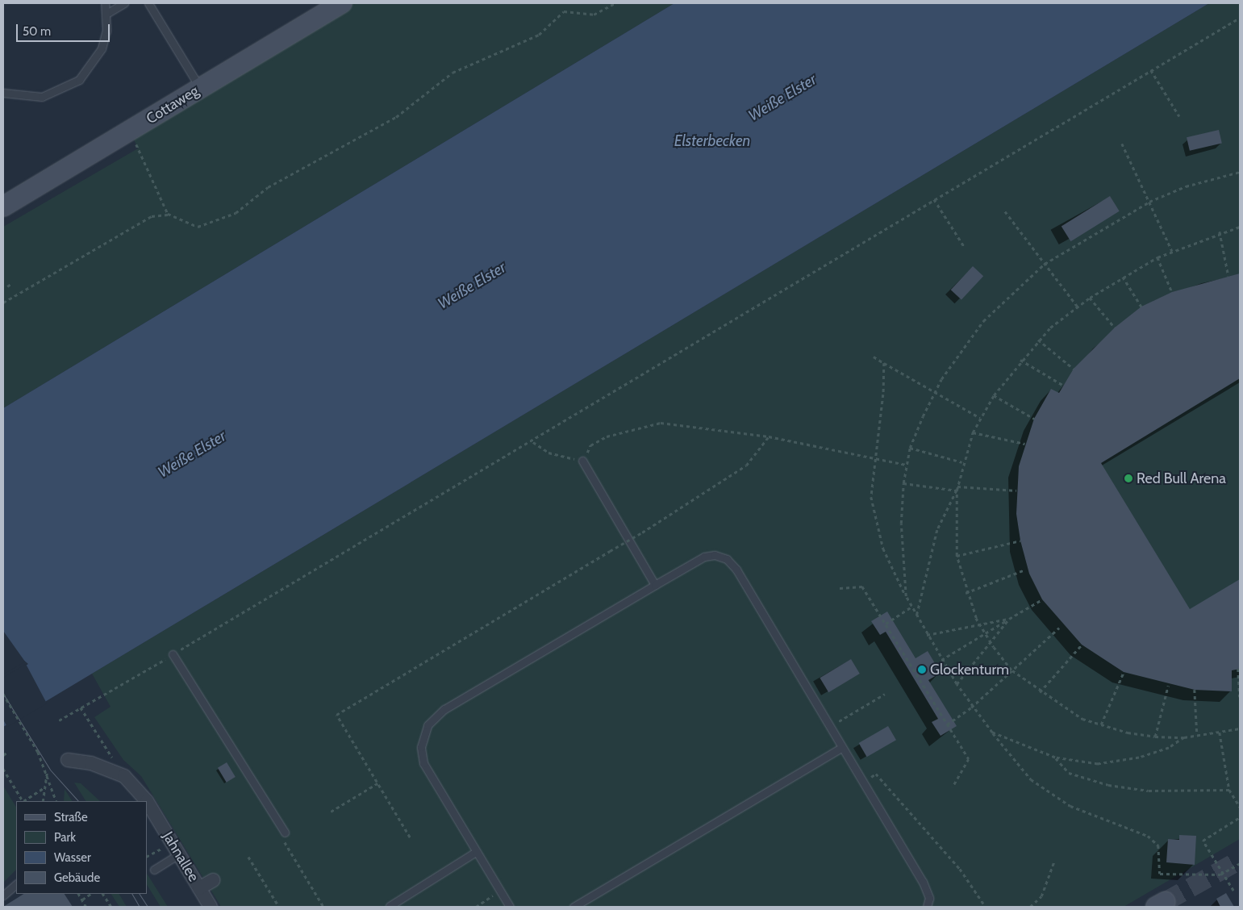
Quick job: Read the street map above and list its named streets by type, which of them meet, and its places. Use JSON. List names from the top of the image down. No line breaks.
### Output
{"streets":{"street":["Cottaweg","Jahnallee"]},"water":["Weiße Elster","Elsterbecken"],"places":["Red Bull Arena","Glockenturm"],"legend":["Straße","Park","Wasser","Gebäude"],"scale_bar":"50 m"}
